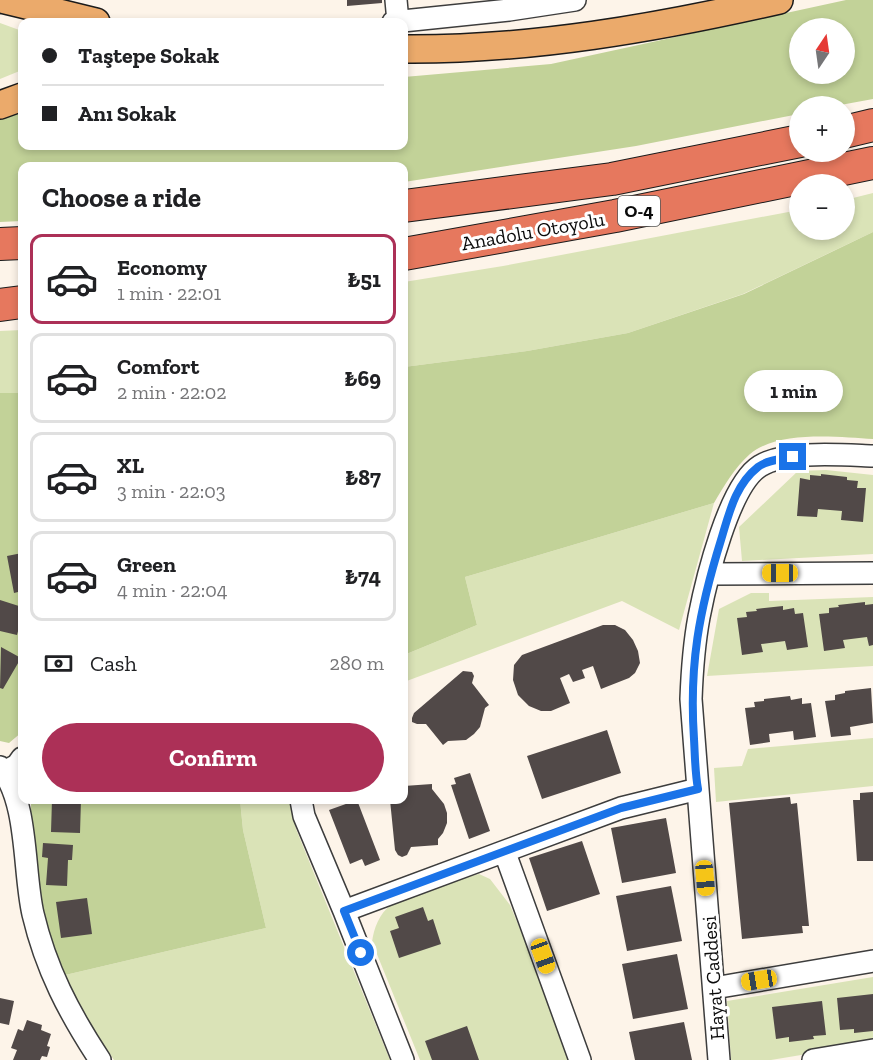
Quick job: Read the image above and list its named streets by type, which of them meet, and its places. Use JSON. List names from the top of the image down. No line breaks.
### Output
{"streets":{"highway":["O-4","Anadolu Otoyolu"],"street":["Hayat Caddesi"]},"north":"top","page":{"map_buttons":["+","−"],"banner":["Taştepe Sokak","Anı Sokak"],"heading":"Choose a ride","list":[{"name":"Economy","note":"1 min · 22:01","value":"₺51"},{"name":"Comfort","note":"2 min · 22:02","value":"₺69"},{"name":"XL","note":"3 min · 22:03","value":"₺87"},{"name":"Green","note":"4 min · 22:04","value":"₺74"}],"bubble":"1 min","pay":["Cash","280 m"],"buttons":"Confirm"}}
